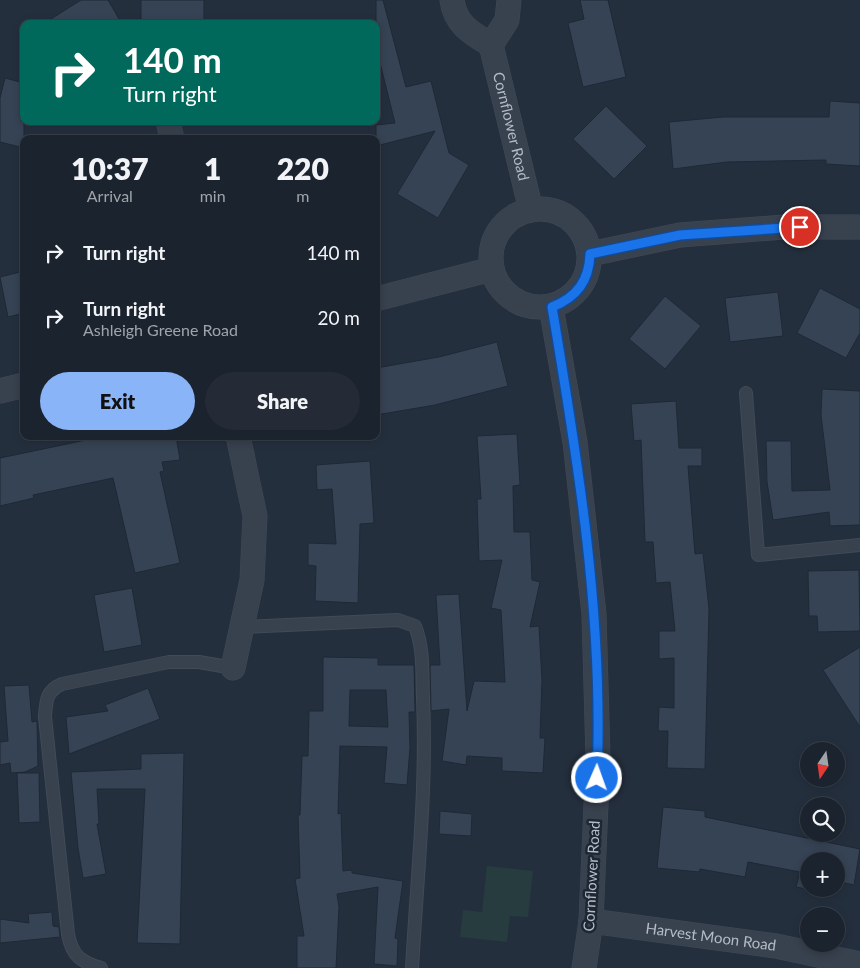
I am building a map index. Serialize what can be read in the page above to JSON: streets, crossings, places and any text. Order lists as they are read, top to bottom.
{
  "streets": {
    "street": ["Cornflower Road", "Harvest Moon Road"]
  },
  "crossings": [
    ["Cornflower Road", "Harvest Moon Road"]
  ],
  "north": "bottom",
  "page": {
    "turn": ["140 m", "Turn right"],
    "eta": [
      "10:37",
      "Arrival",
      "1",
      "min",
      "220",
      "m"
    ],
    "list": [
      {
        "name": "Turn right",
        "value": "140 m"
      },
      {
        "name": "Turn right",
        "note": "Ashleigh Greene Road",
        "value": "20 m"
      }
    ],
    "buttons": ["Exit", "Share"],
    "map_buttons": ["+", "−"]
  }
}
